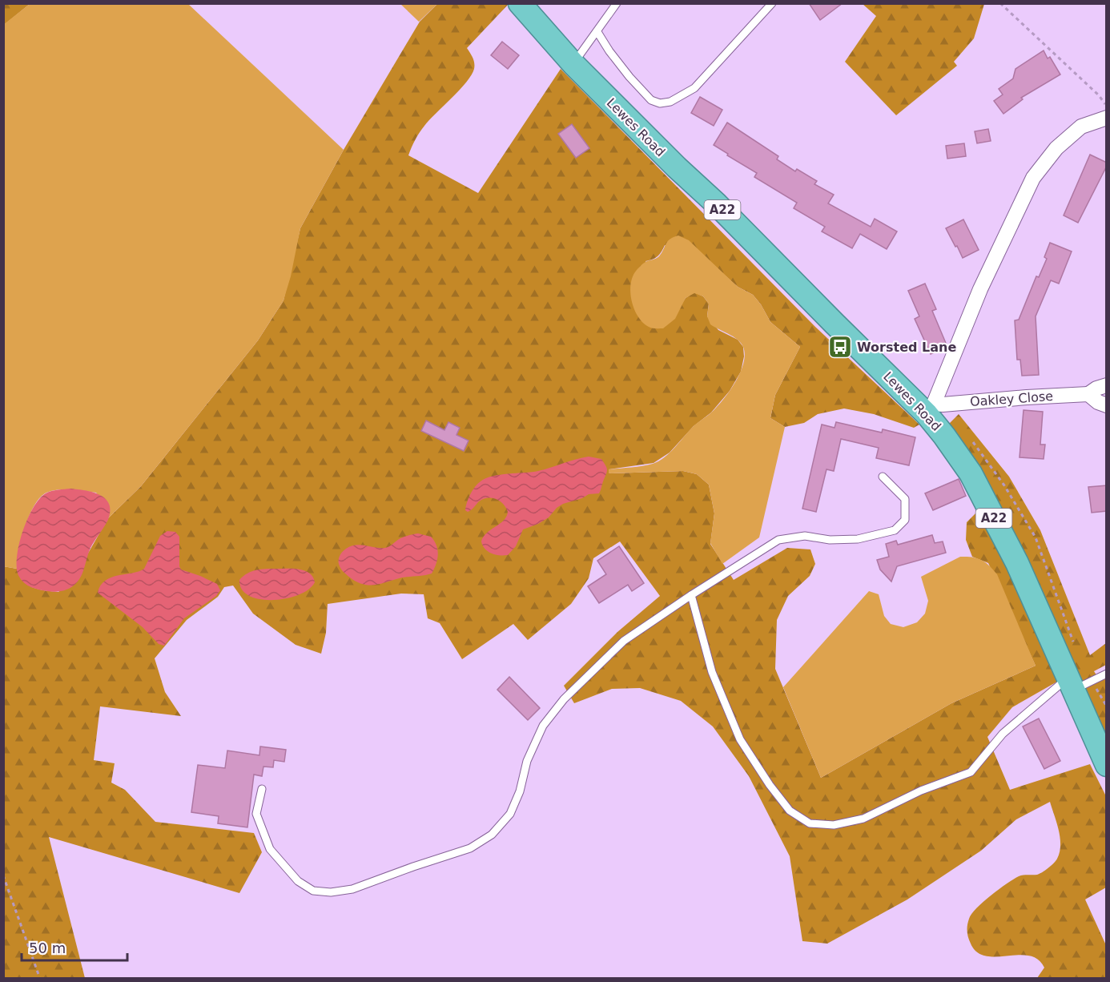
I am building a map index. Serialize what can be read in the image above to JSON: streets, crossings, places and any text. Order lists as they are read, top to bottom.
{
  "streets": {
    "highway": ["Lewes Road", "A22"],
    "street": ["Oakley Close"]
  },
  "crossings": [
    ["Lewes Road", "Oakley Close"]
  ],
  "places": {
    "bus stop": ["Worsted Lane"]
  },
  "scale_bar": "50 m"
}
